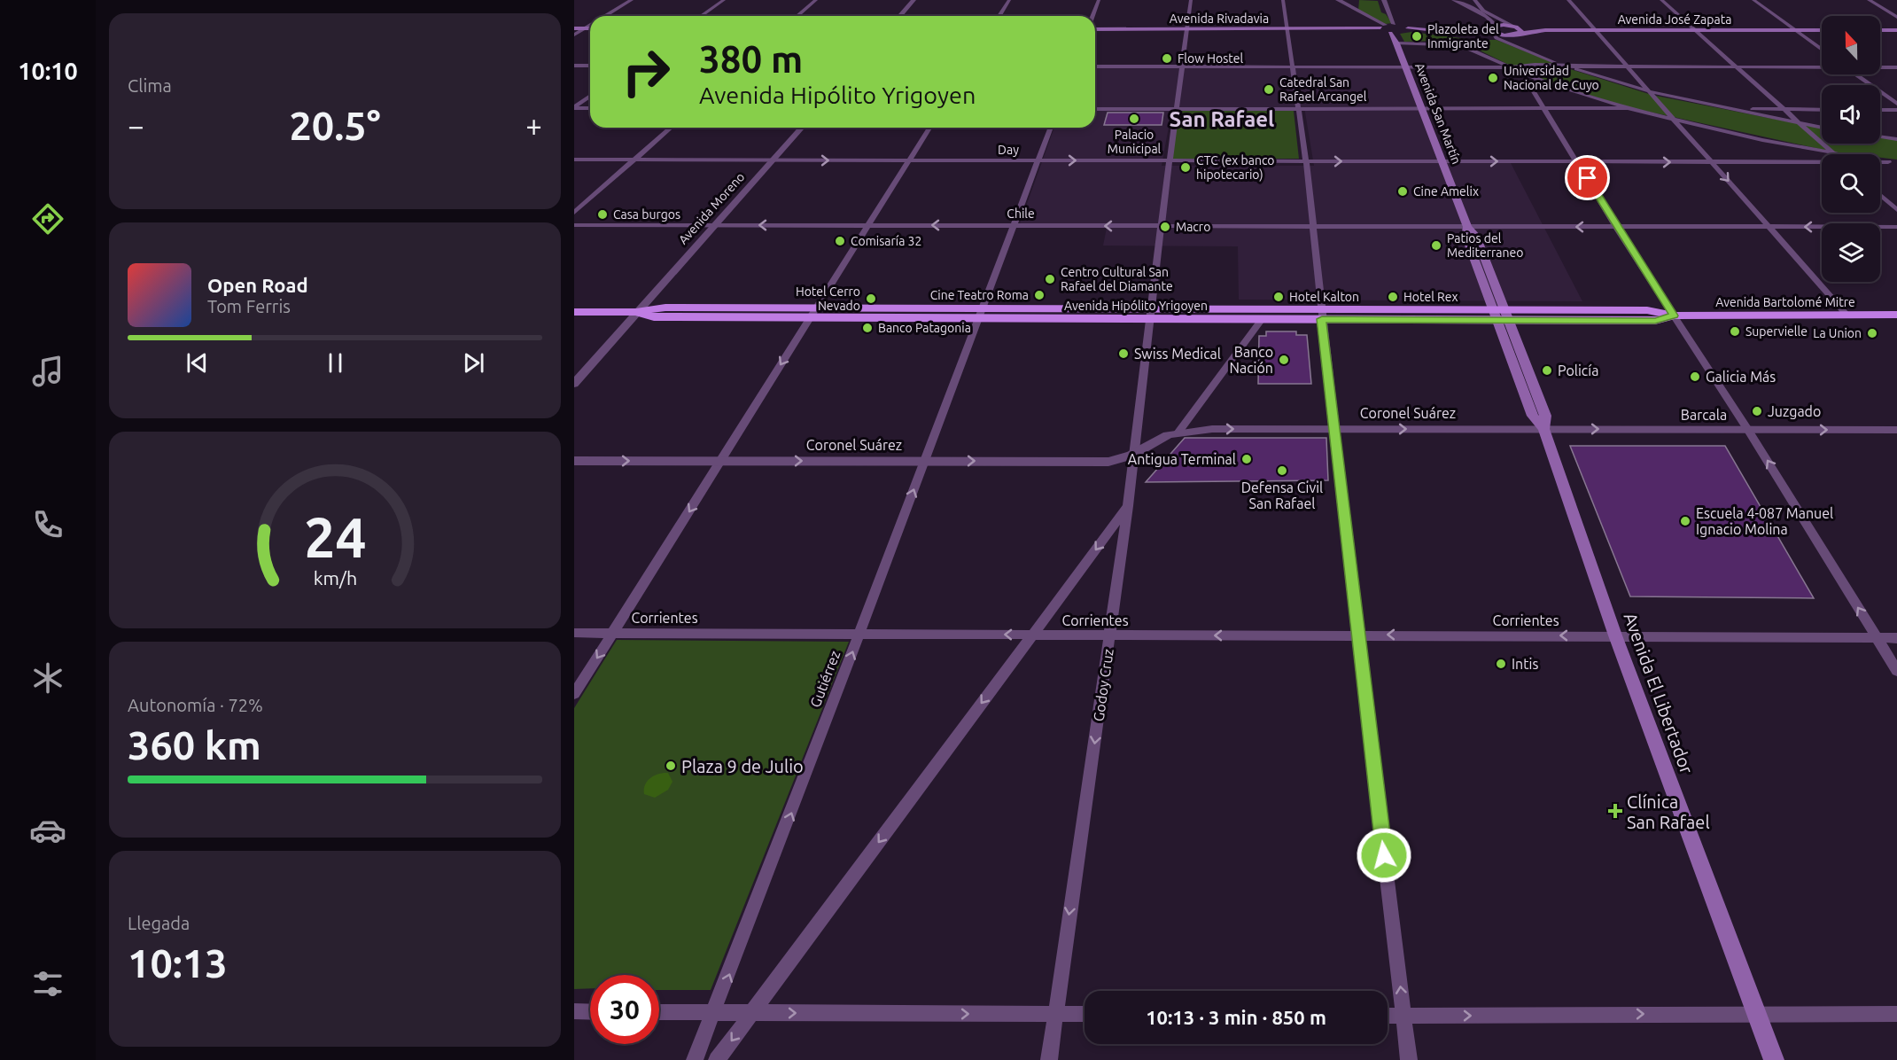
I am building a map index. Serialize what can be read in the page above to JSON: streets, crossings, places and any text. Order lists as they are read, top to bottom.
{
  "streets": {
    "highway": ["Avenida Bartolomé Mitre", "Avenida Hipólito Yrigoyen"],
    "main road": [
      "Avenida Rivadavia",
      "Avenida José Zapata",
      "Avenida San Martín",
      "Avenida El Libertador"
    ],
    "street": [
      "Day",
      "Avenida Moreno",
      "Chile",
      "Coronel Suárez",
      "Barcala",
      "Corrientes",
      "Gutiérrez",
      "Godoy Cruz"
    ]
  },
  "crossings": [
    ["Avenida Rivadavia", "Godoy Cruz"],
    ["Avenida San Martín", "Day"],
    ["Avenida San Martín", "Chile"],
    ["Avenida San Martín", "Avenida Bartolomé Mitre"],
    ["Avenida San Martín", "Avenida Hipólito Yrigoyen"],
    ["Avenida San Martín", "Avenida El Libertador"],
    ["Day", "Avenida Moreno"],
    ["Day", "Gutiérrez"],
    ["Day", "Godoy Cruz"],
    ["Avenida Moreno", "Chile"],
    ["Avenida Moreno", "Avenida Hipólito Yrigoyen"],
    ["Chile", "Gutiérrez"],
    ["Chile", "Godoy Cruz"],
    ["Avenida Bartolomé Mitre", "Avenida Hipólito Yrigoyen"],
    ["Avenida Bartolomé Mitre", "Avenida El Libertador"],
    ["Avenida Hipólito Yrigoyen", "Gutiérrez"],
    ["Avenida Hipólito Yrigoyen", "Godoy Cruz"],
    ["Avenida Hipólito Yrigoyen", "Avenida El Libertador"],
    ["Coronel Suárez", "Barcala"],
    ["Coronel Suárez", "Gutiérrez"],
    ["Coronel Suárez", "Godoy Cruz"],
    ["Coronel Suárez", "Avenida El Libertador"],
    ["Barcala", "Avenida El Libertador"],
    ["Corrientes", "Gutiérrez"],
    ["Corrientes", "Godoy Cruz"],
    ["Corrientes", "Avenida El Libertador"]
  ],
  "one_way": [
    "Chile",
    "Coronel Suárez",
    "Barcala",
    "Corrientes",
    "Godoy Cruz"
  ],
  "districts": ["San Rafael"],
  "places": {
    "other": [
      "Plazoleta del Inmigrante",
      "Flow Hostel",
      "Universidad Nacional de Cuyo",
      "Catedral San Rafael Arcangel",
      "Palacio Municipal",
      "CTC (ex banco hipotecario)",
      "Cine Amelix",
      "Casa burgos",
      "Macro",
      "Comisaría 32",
      "Patios del Mediterraneo",
      "Centro Cultural San Rafael del Diamante",
      "Cine Teatro Roma",
      "Hotel Kalton",
      "Hotel Rex",
      "Hotel Cerro Nevado",
      "Banco Patagonia",
      "Supervielle",
      "La Union",
      "Swiss Medical",
      "Banco Nación",
      "Policía",
      "Galicia Más",
      "Juzgado",
      "Antigua Terminal",
      "Defensa Civil San Rafael",
      "Escuela 4-087 Manuel Ignacio Molina",
      "Intis",
      "Plaza 9 de Julio"
    ],
    "health": ["Clínica San Rafael"]
  },
  "north": "top",
  "page": {
    "tabs": "10:10",
    "tile": [
      "Clima",
      ["Autonomía · 72%", "360 km"],
      ["Llegada", "10:13"]
    ],
    "turn": ["380 m", "Avenida Hipólito Yrigoyen"],
    "heat": ["−", "20.5°", "+"],
    "song": ["Open Road", "Tom Ferris"],
    "limit": "30",
    "trip": "10:13 · 3 min · 850 m",
    "gauge": ["24", "km/h"]
  }
}
